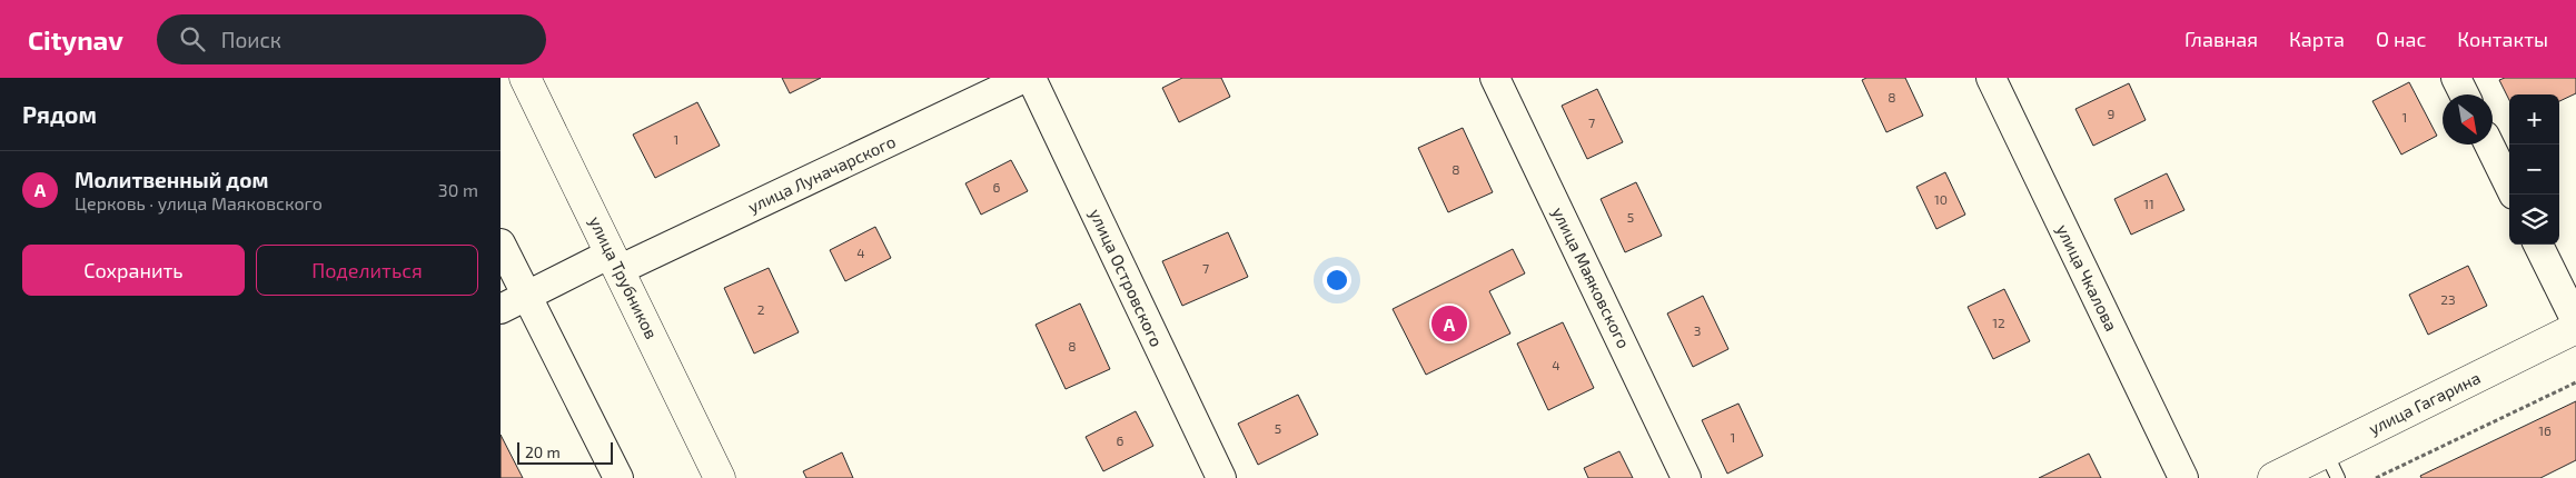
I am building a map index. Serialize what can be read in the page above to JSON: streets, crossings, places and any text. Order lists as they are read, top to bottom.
{
  "streets": {
    "street": [
      "улица Луначарского",
      "улица Трубников",
      "улица Островского",
      "улица Маяковского",
      "улица Чкалова",
      "улица Гагарина"
    ]
  },
  "crossings": [
    ["улица Луначарского", "улица Трубников"]
  ],
  "house_numbers": [
    "8",
    "9",
    "1",
    "7",
    "1",
    "8",
    "6",
    "10",
    "11",
    "5",
    "4",
    "7",
    "23",
    "2",
    "12",
    "3",
    "8",
    "4",
    "5",
    "16",
    "1",
    "6"
  ],
  "scale_bar": "20 m",
  "north": "bottom right",
  "page": {
    "header": "Citynav",
    "search": "Поиск",
    "nav": [
      "Главная",
      "Карта",
      "О нас",
      "Контакты"
    ],
    "heading": "Рядом",
    "map_buttons": ["+", "−"],
    "list": [
      {
        "mark": "A",
        "name": "Молитвенный дом",
        "note": "Церковь · улица Маяковского",
        "value": "30 m"
      }
    ],
    "buttons": ["Сохранить", "Поделиться"],
    "pins": "A",
    "scale": "20 m"
  }
}
